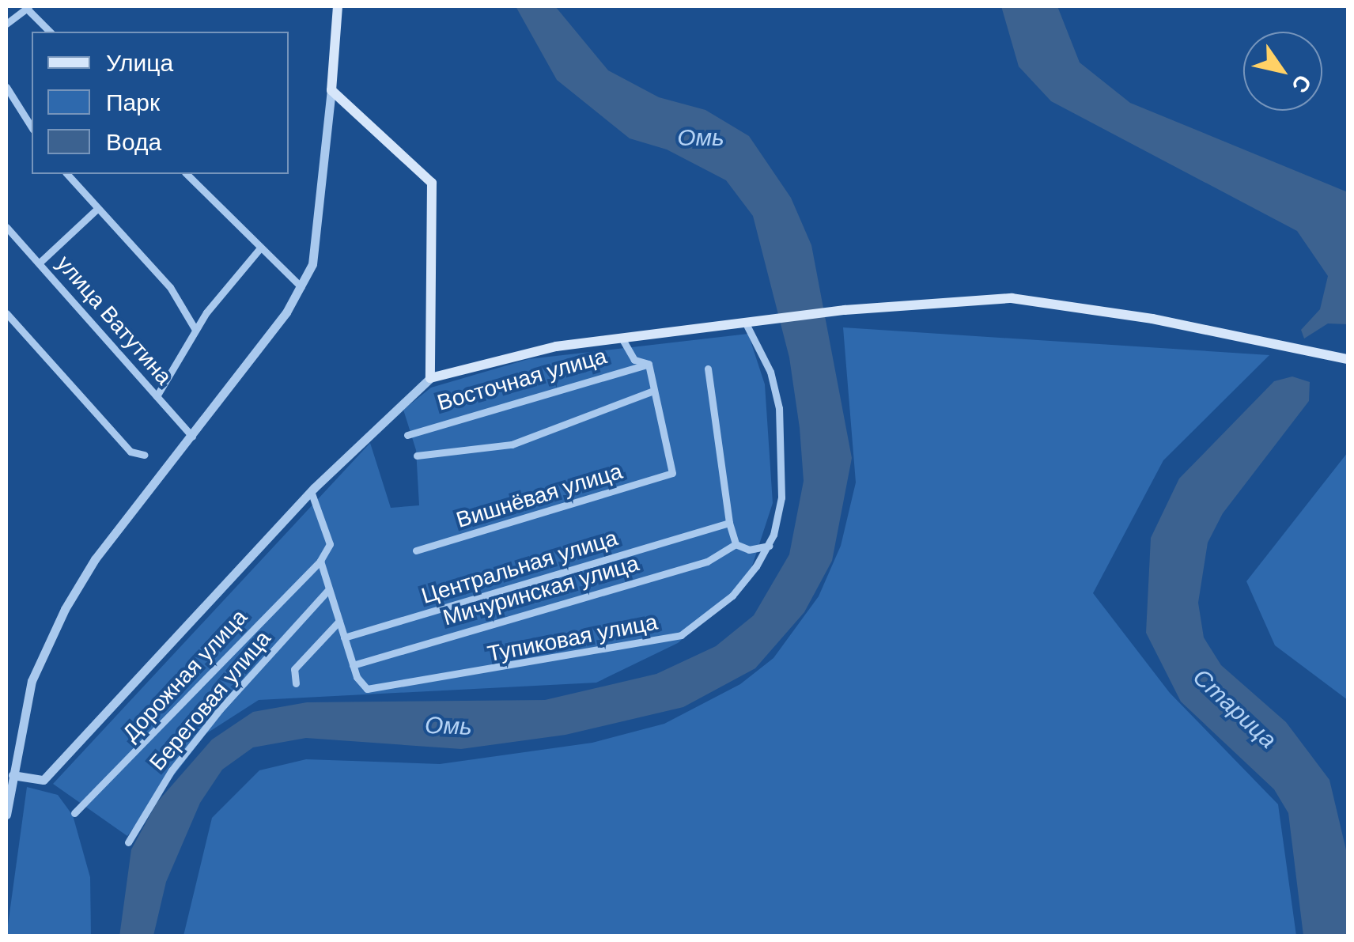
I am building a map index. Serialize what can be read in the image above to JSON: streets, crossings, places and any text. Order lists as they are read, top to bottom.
{
  "streets": {
    "street": [
      "улица Ватутина",
      "Восточная улица",
      "Вишнёвая улица",
      "Центральная улица",
      "Мичуринская улица",
      "Тупиковая улица",
      "Дорожная улица",
      "Береговая улица"
    ]
  },
  "crossings": [
    ["Мичуринская улица", "Тупиковая улица"]
  ],
  "water": ["Омь", "Старица"],
  "legend": ["Улица", "Парк", "Вода"],
  "north": "bottom right"
}
